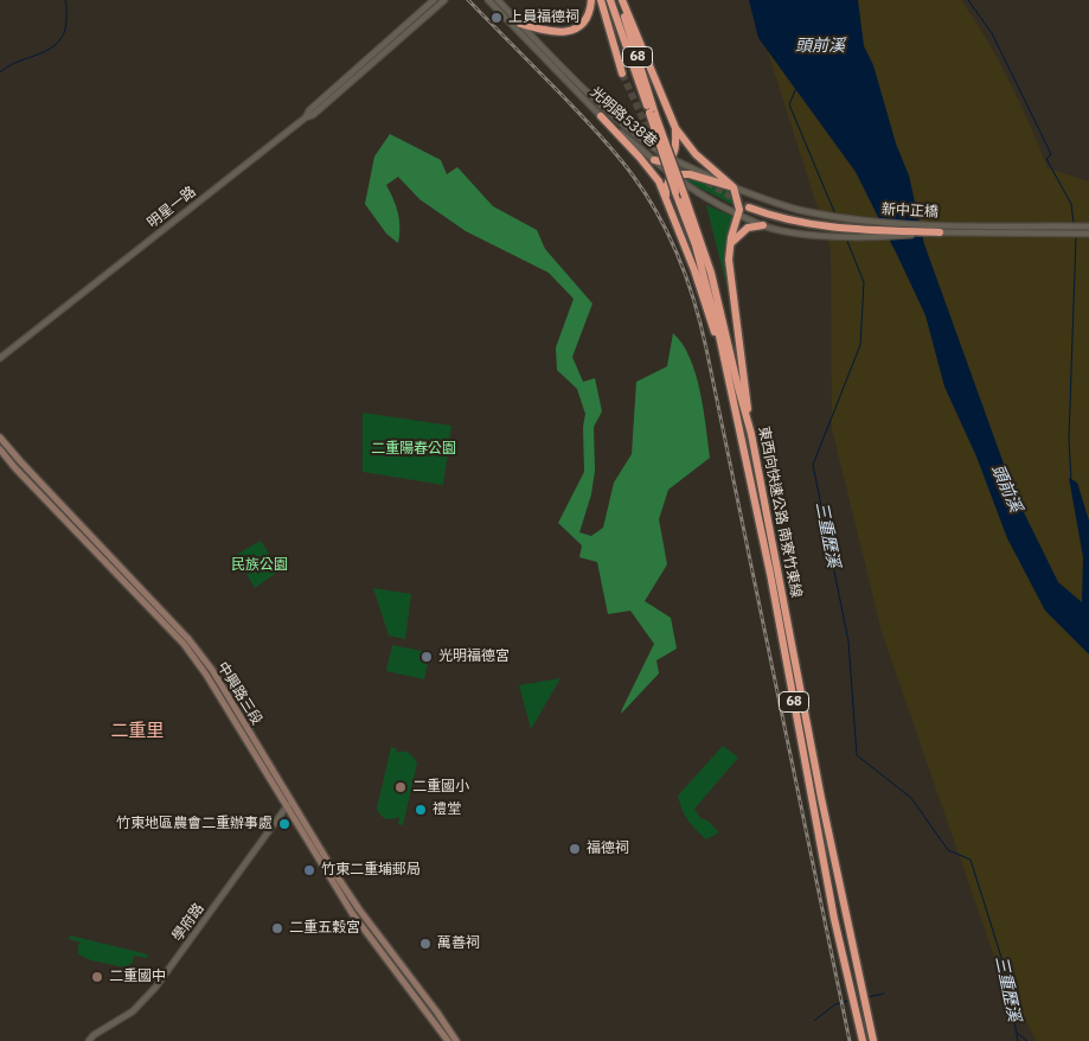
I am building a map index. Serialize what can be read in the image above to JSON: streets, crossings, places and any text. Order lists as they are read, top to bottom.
{
  "streets": {
    "highway": ["68", "東西向快速公路 南寮竹東線"],
    "main road": ["中興路三段"],
    "street": [
      "光明路538巷",
      "明星一路",
      "新中正橋",
      "學府路"
    ]
  },
  "crossings": [
    ["光明路538巷", "新中正橋"],
    ["中興路三段", "學府路"]
  ],
  "districts": ["二重里"],
  "water": ["頭前溪", "三重歷溪"],
  "parks": ["二重陽春公園", "民族公園"],
  "places": [
    "上員福德祠",
    "光明福德宮",
    "二重國小",
    "禮堂",
    "竹東地區農會二重辦事處",
    "福德祠",
    "竹東二重埔郵局",
    "二重五穀宮",
    "萬善祠",
    "二重國中"
  ]
}
